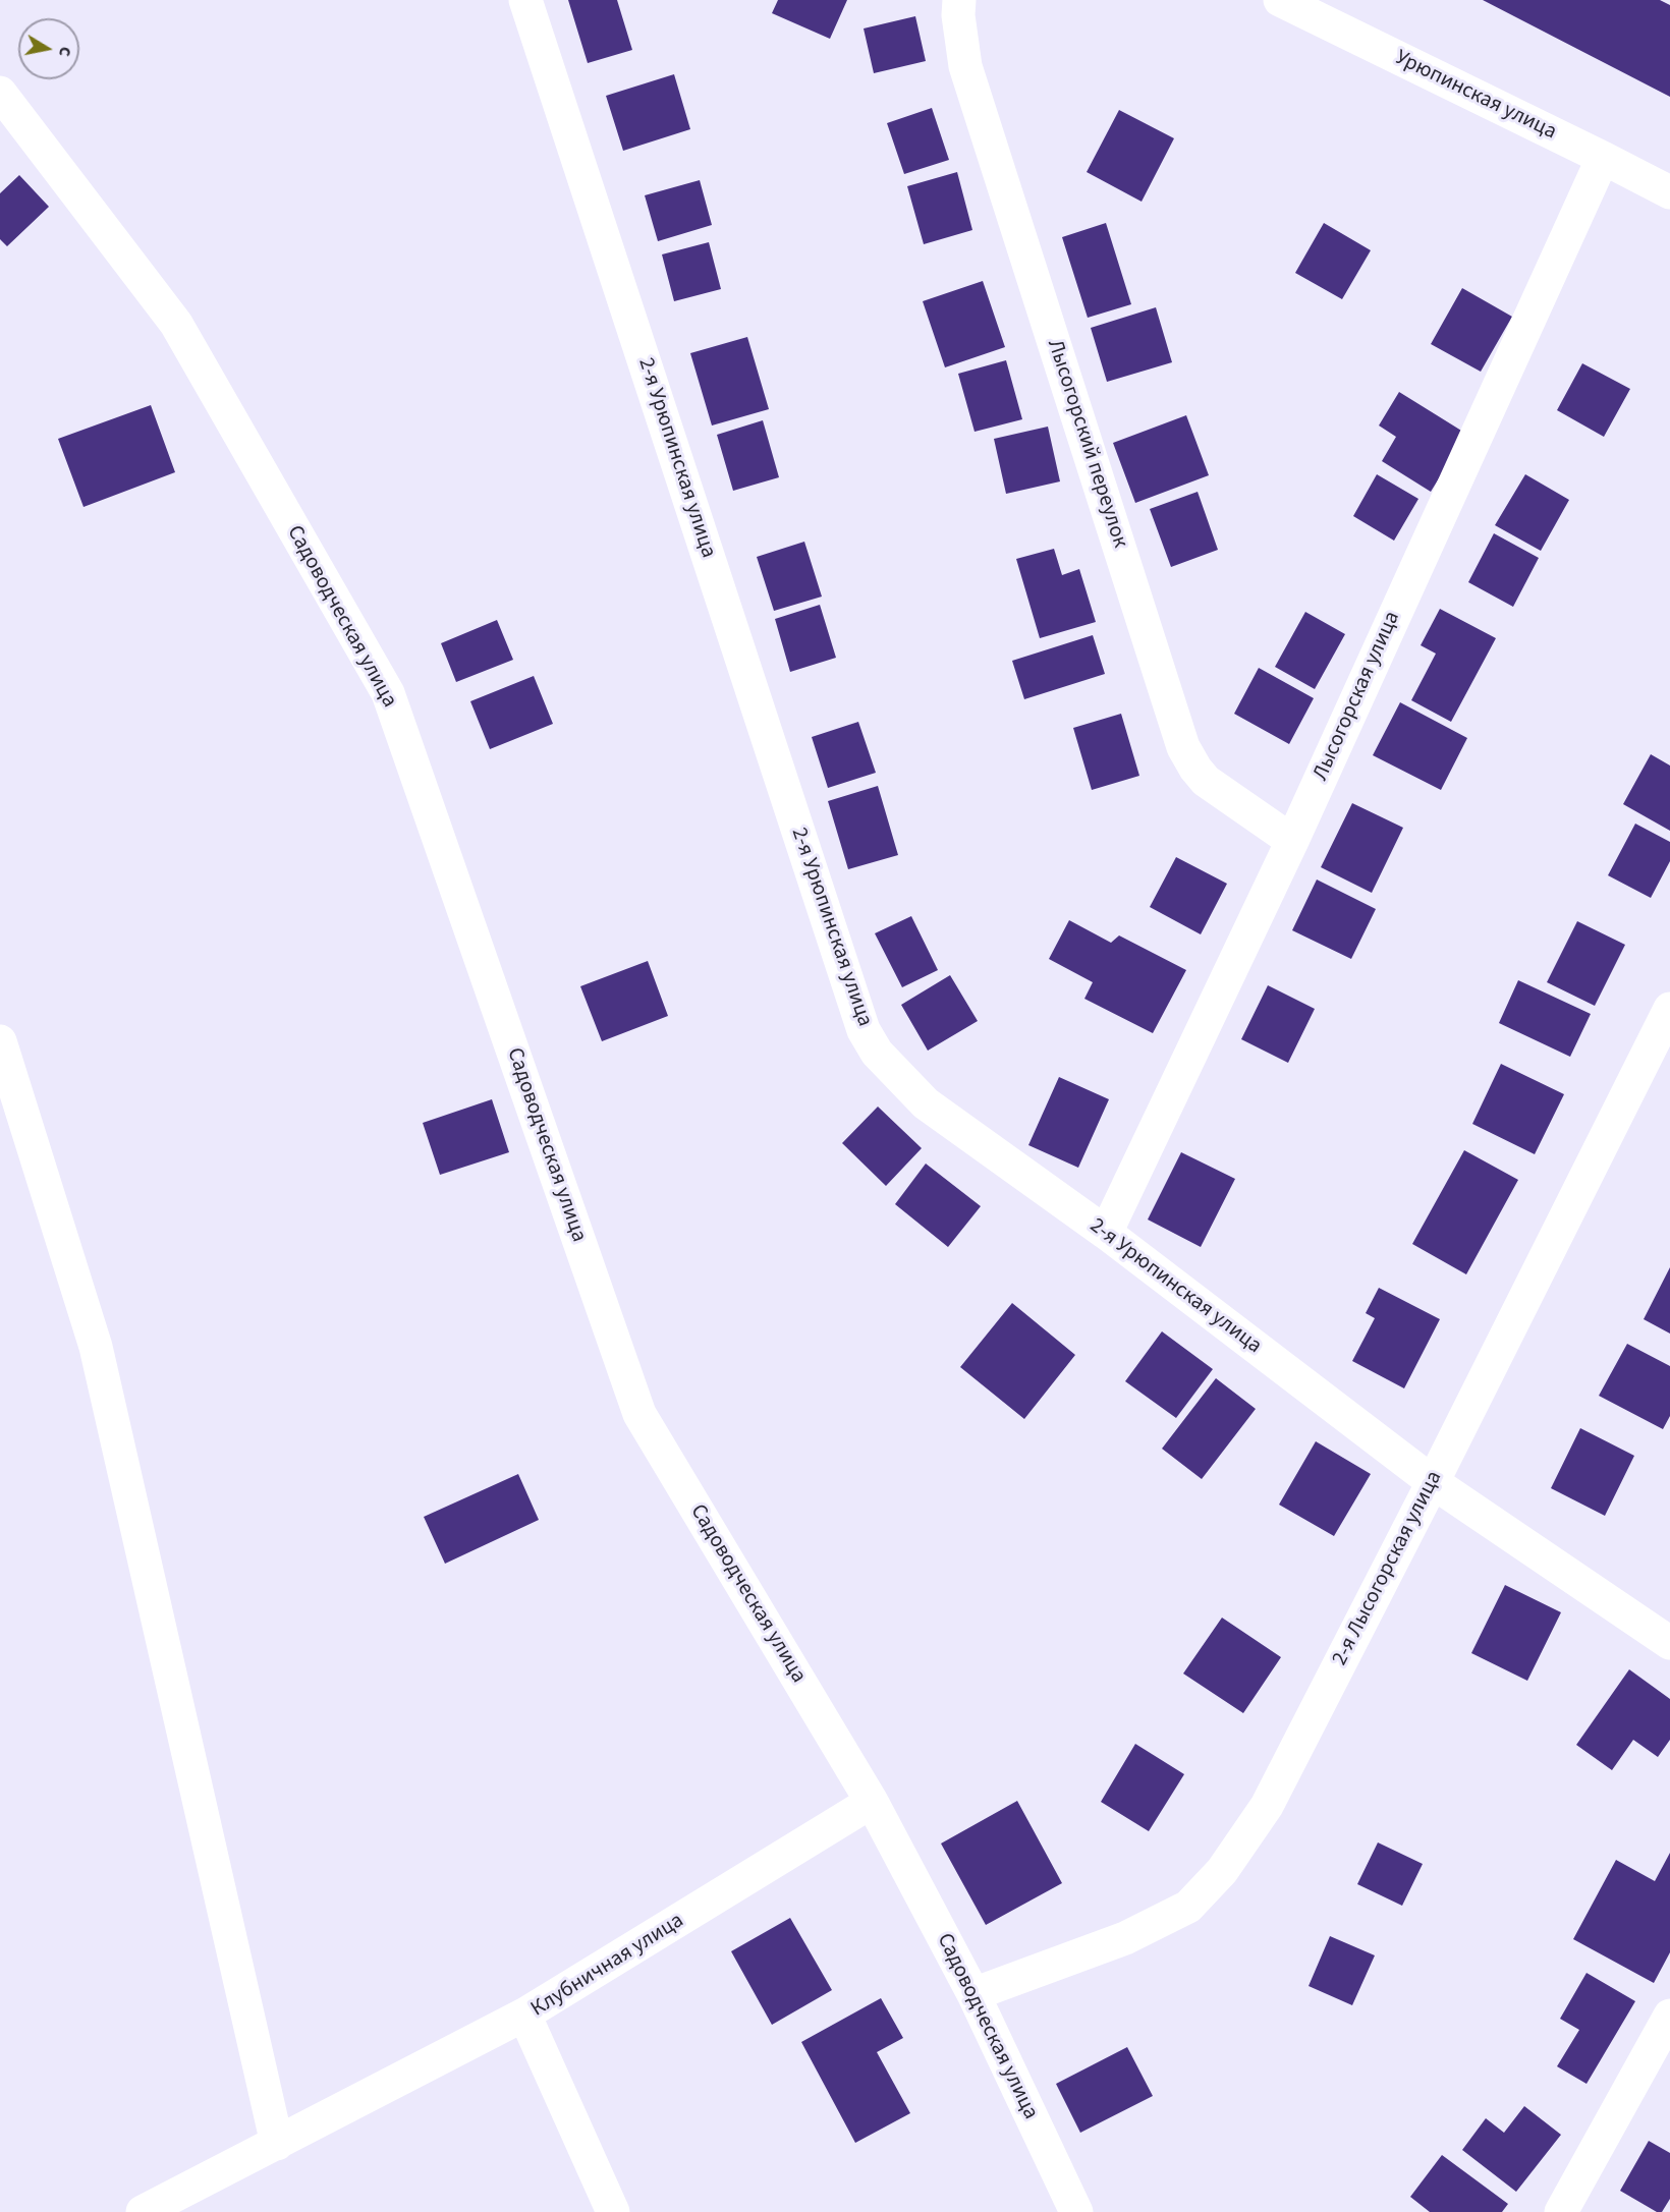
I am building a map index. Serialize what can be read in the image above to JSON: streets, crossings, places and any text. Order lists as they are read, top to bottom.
{
  "streets": {
    "street": [
      "Урюпинская улица",
      "Лысогорский переулок",
      "2-я Урюпинская улица",
      "Садоводческая улица",
      "Лысогорская улица",
      "2-я Лысогорская улица",
      "Клубничная улица"
    ]
  },
  "crossings": [
    ["Урюпинская улица", "Лысогорская улица"],
    ["Лысогорский переулок", "Лысогорская улица"],
    ["2-я Урюпинская улица", "Лысогорская улица"],
    ["2-я Урюпинская улица", "2-я Лысогорская улица"],
    ["Садоводческая улица", "2-я Лысогорская улица"],
    ["Садоводческая улица", "Клубничная улица"]
  ],
  "north": "right"
}
